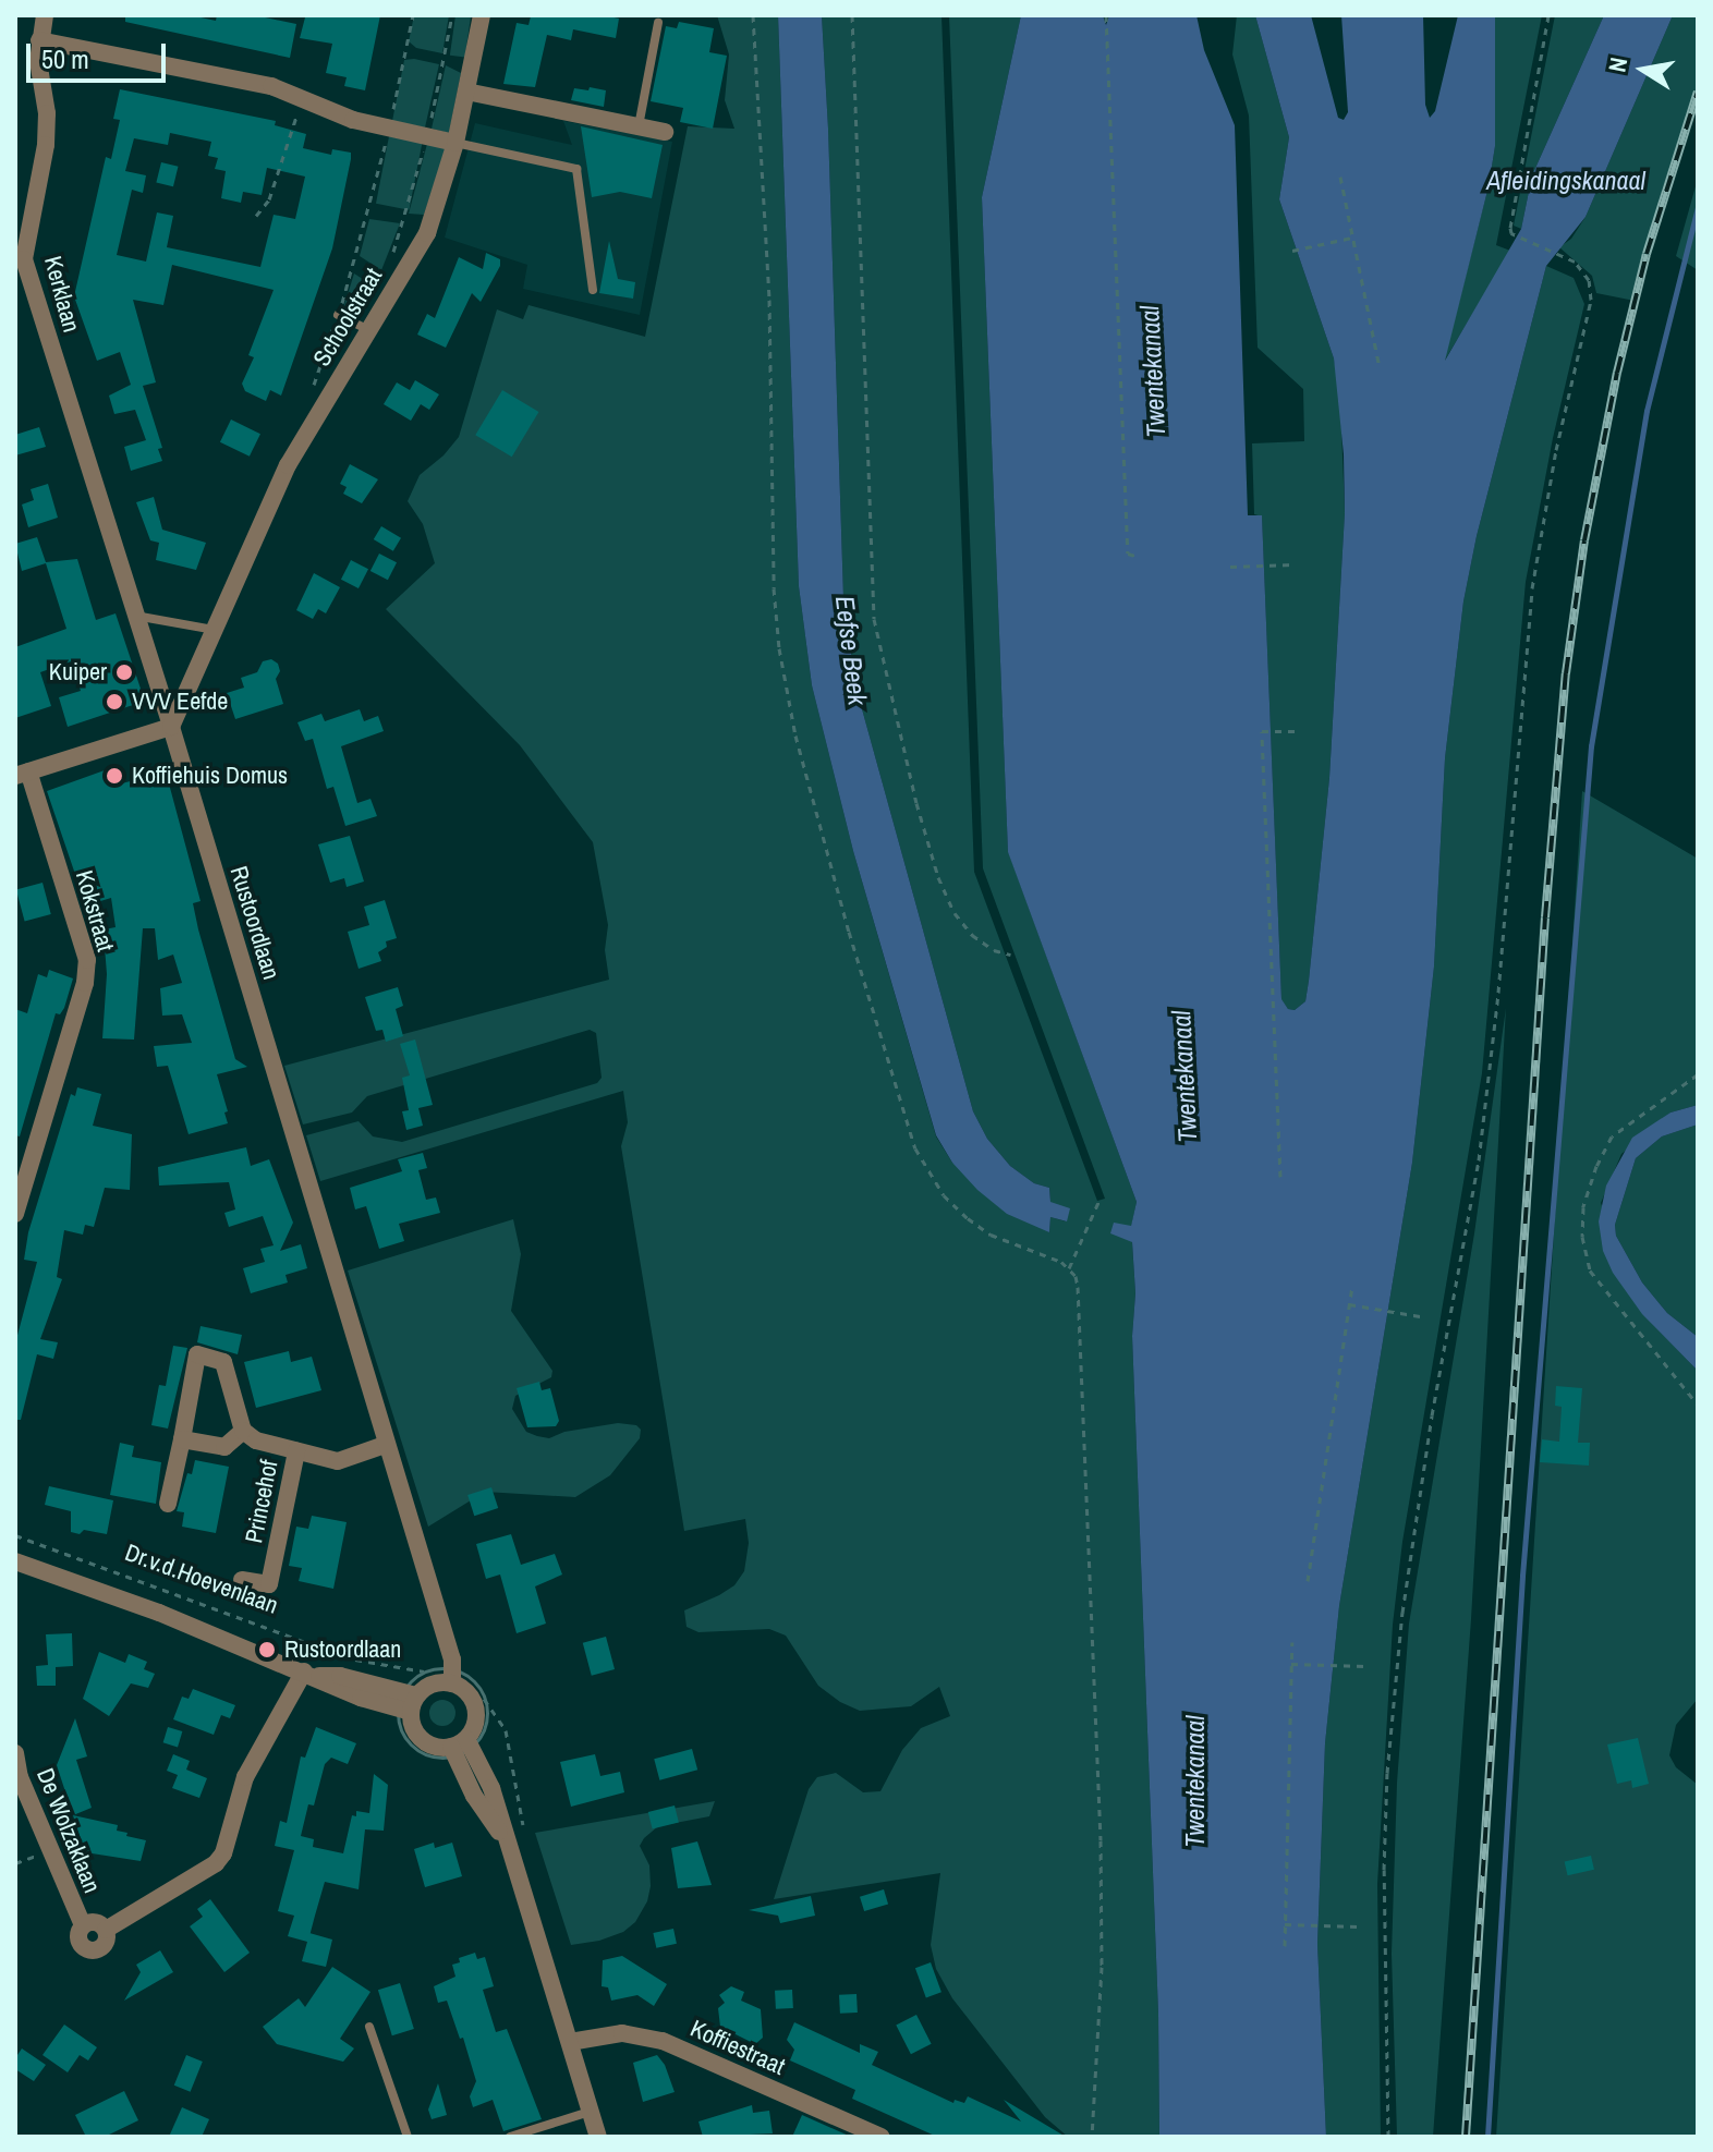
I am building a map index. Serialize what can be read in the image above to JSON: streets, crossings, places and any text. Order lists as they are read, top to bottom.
{
  "streets": {
    "street": [
      "Kerklaan",
      "Schoolstraat",
      "Kokstraat",
      "Rustoordlaan",
      "Princehof",
      "Dr.v.d.Hoevenlaan",
      "De Wolzaklaan",
      "Koffiestraat"
    ]
  },
  "crossings": [
    ["Schoolstraat", "Rustoordlaan"],
    ["Rustoordlaan", "Princehof"],
    ["Rustoordlaan", "Dr.v.d.Hoevenlaan"],
    ["Dr.v.d.Hoevenlaan", "De Wolzaklaan"]
  ],
  "water": ["Afleidingskanaal", "Twentekanaal", "Eefse Beek"],
  "places": [
    "Kuiper",
    "VVV Eefde",
    "Koffiehuis Domus",
    "Rustoordlaan"
  ],
  "scale_bar": "50 m",
  "north": "left"
}
